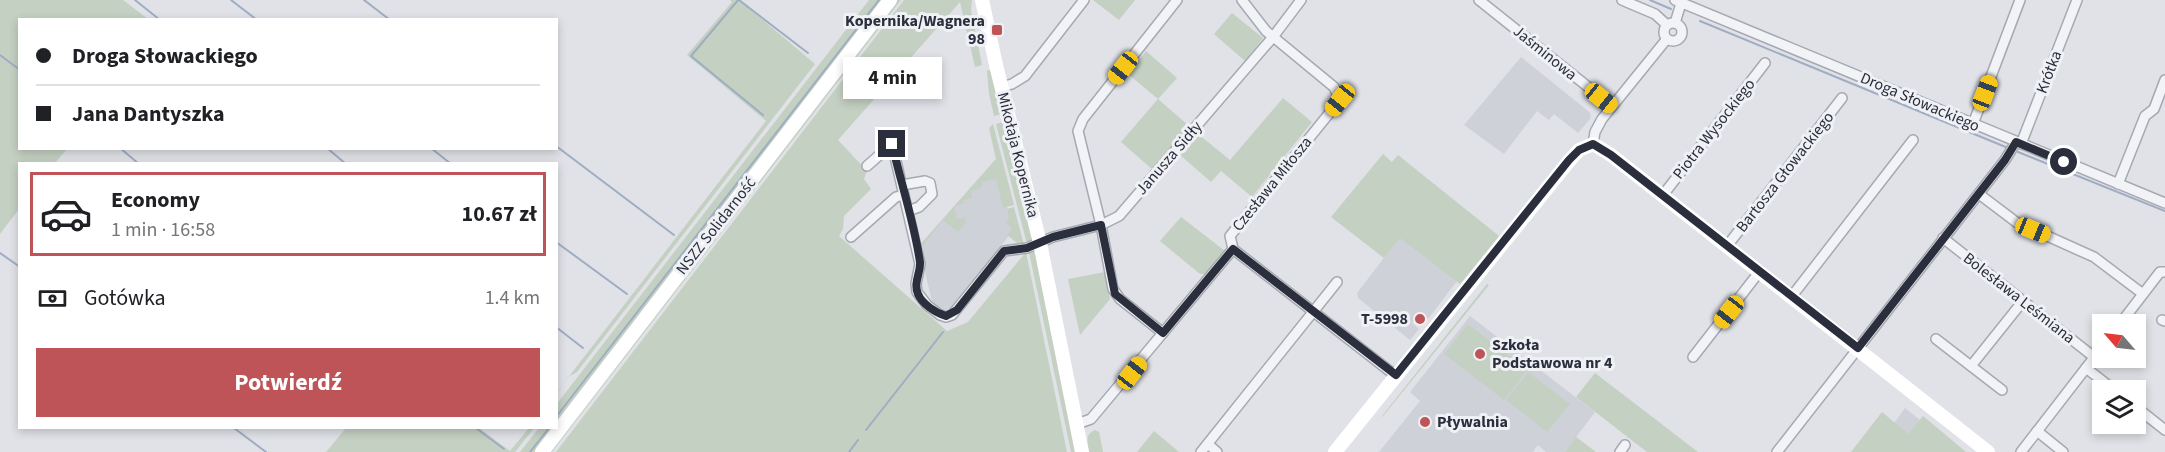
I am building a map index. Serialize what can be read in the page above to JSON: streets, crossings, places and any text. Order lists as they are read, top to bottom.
{
  "streets": {
    "street": [
      "Jaśminowa",
      "Krótka",
      "Droga Słowackiego",
      "Piotra Wysockiego",
      "Mikołaja Kopernika",
      "Janusza Sidły",
      "Bartosza Głowackiego",
      "Czesława Miłosza",
      "NSZZ Solidarność",
      "Bolesława Leśmiana"
    ]
  },
  "crossings": [
    ["Krótka", "Droga Słowackiego"],
    ["Krótka", "Bolesława Leśmiana"],
    ["Mikołaja Kopernika", "Janusza Sidły"],
    ["Janusza Sidły", "Czesława Miłosza"]
  ],
  "places": {
    "transit": ["Kopernika/Wagnera 98"],
    "other": ["T-5998", "Szkoła Podstawowa nr 4", "Pływalnia"]
  },
  "north": "top left",
  "page": {
    "banner": ["Droga Słowackiego", "Jana Dantyszka"],
    "bubble": "4 min",
    "list": [
      {
        "name": "Economy",
        "note": "1 min · 16:58",
        "value": "10.67 zł"
      }
    ],
    "pay": ["Gotówka", "1.4 km"],
    "buttons": "Potwierdź"
  }
}
